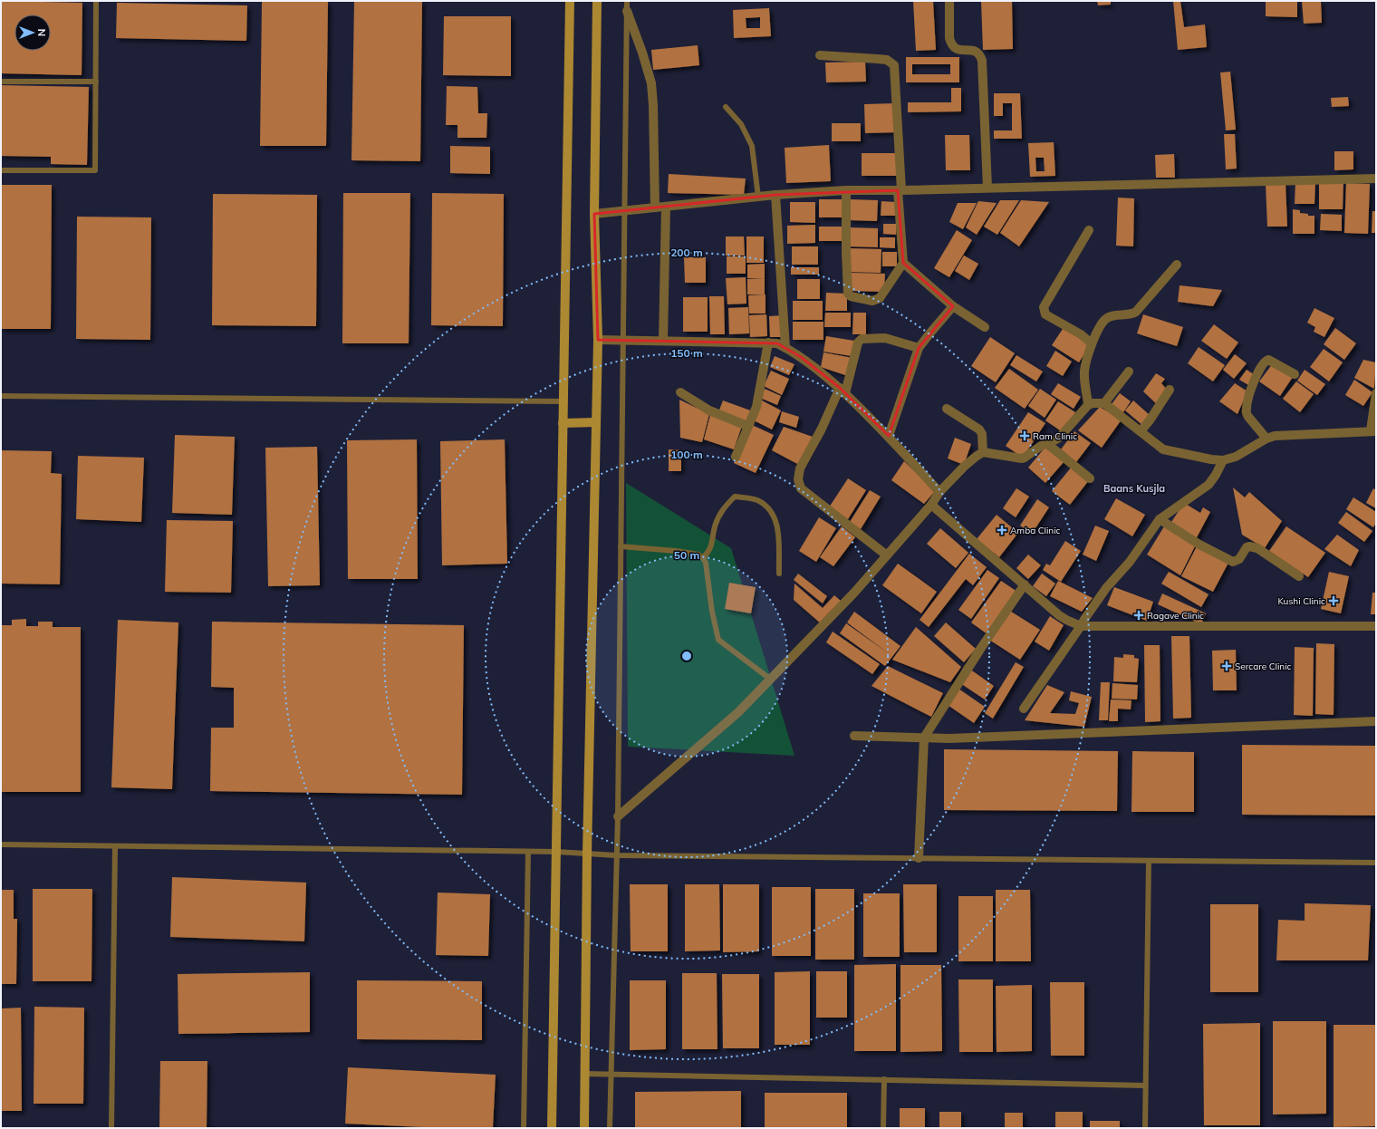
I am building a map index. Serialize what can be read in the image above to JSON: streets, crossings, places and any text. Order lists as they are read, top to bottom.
{
  "districts": ["Baans Kusjla"],
  "places": {
    "health": [
      "Ram Clinic",
      "Amba Clinic",
      "Kushi Clinic",
      "Ragave Clinic",
      "Sercare Clinic"
    ]
  },
  "north": "right",
  "rings": [
    "200 m",
    "150 m",
    "100 m",
    "50 m"
  ]
}
